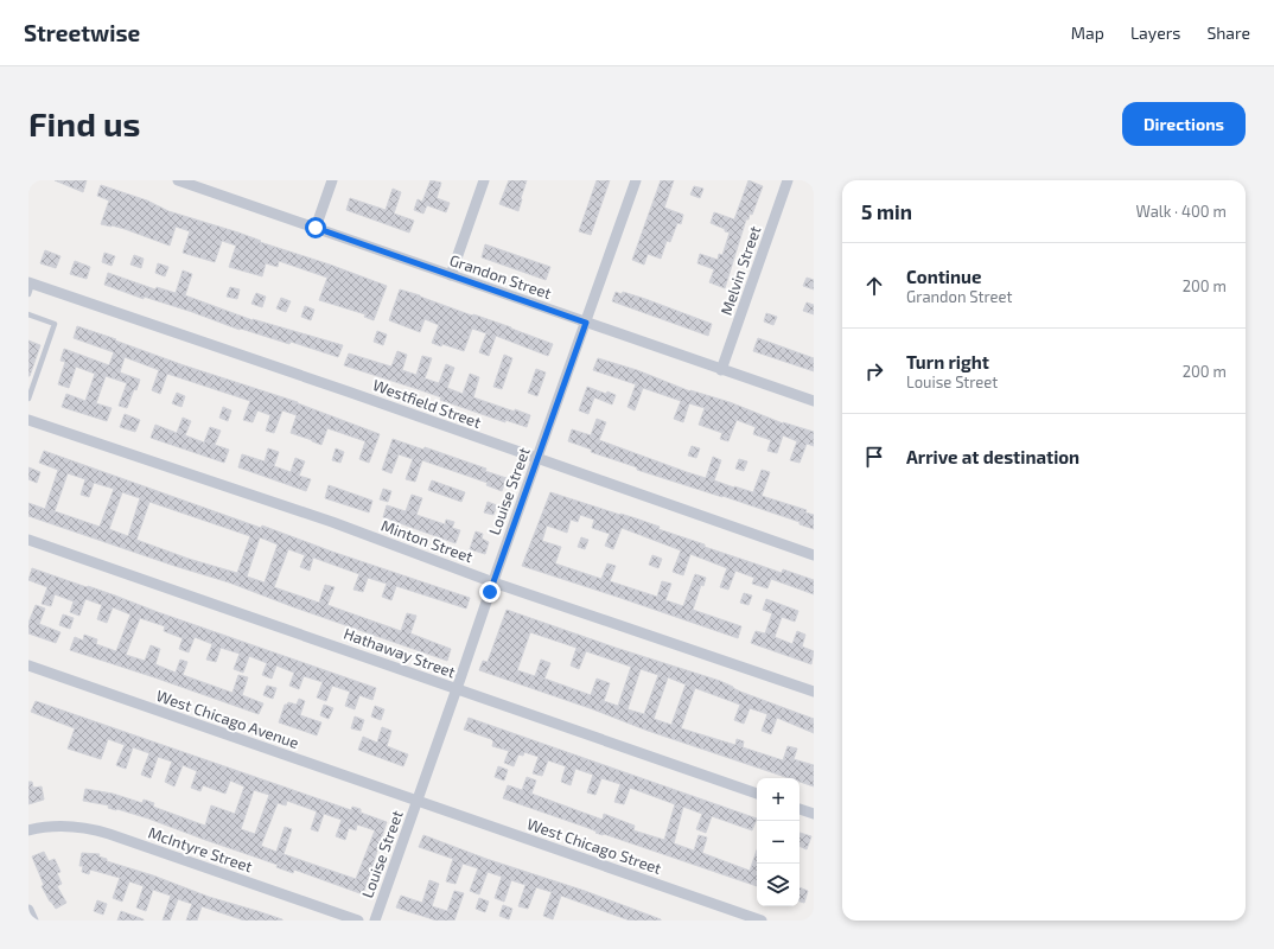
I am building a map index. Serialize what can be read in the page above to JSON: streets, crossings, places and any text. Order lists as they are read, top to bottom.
{
  "streets": {
    "street": [
      "Melvin Street",
      "Grandon Street",
      "Westfield Street",
      "Louise Street",
      "Minton Street",
      "Hathaway Street",
      "West Chicago Avenue",
      "West Chicago Street",
      "McIntyre Street"
    ]
  },
  "crossings": [
    ["Melvin Street", "Grandon Street"],
    ["Grandon Street", "Louise Street"],
    ["Westfield Street", "Louise Street"],
    ["Louise Street", "Minton Street"],
    ["Louise Street", "Hathaway Street"],
    ["Louise Street", "West Chicago Avenue"],
    ["Louise Street", "West Chicago Street"],
    ["West Chicago Avenue", "West Chicago Street"]
  ],
  "page": {
    "header": "Streetwise",
    "nav": ["Map", "Layers", "Share"],
    "buttons": "Directions",
    "title": "Find us",
    "heading": ["5 min", "Walk · 400 m"],
    "list": [
      ["Continue", "Grandon Street", "200 m"],
      ["Turn right", "Louise Street", "200 m"],
      "Arrive at destination"
    ],
    "map_buttons": ["+", "−"]
  }
}
